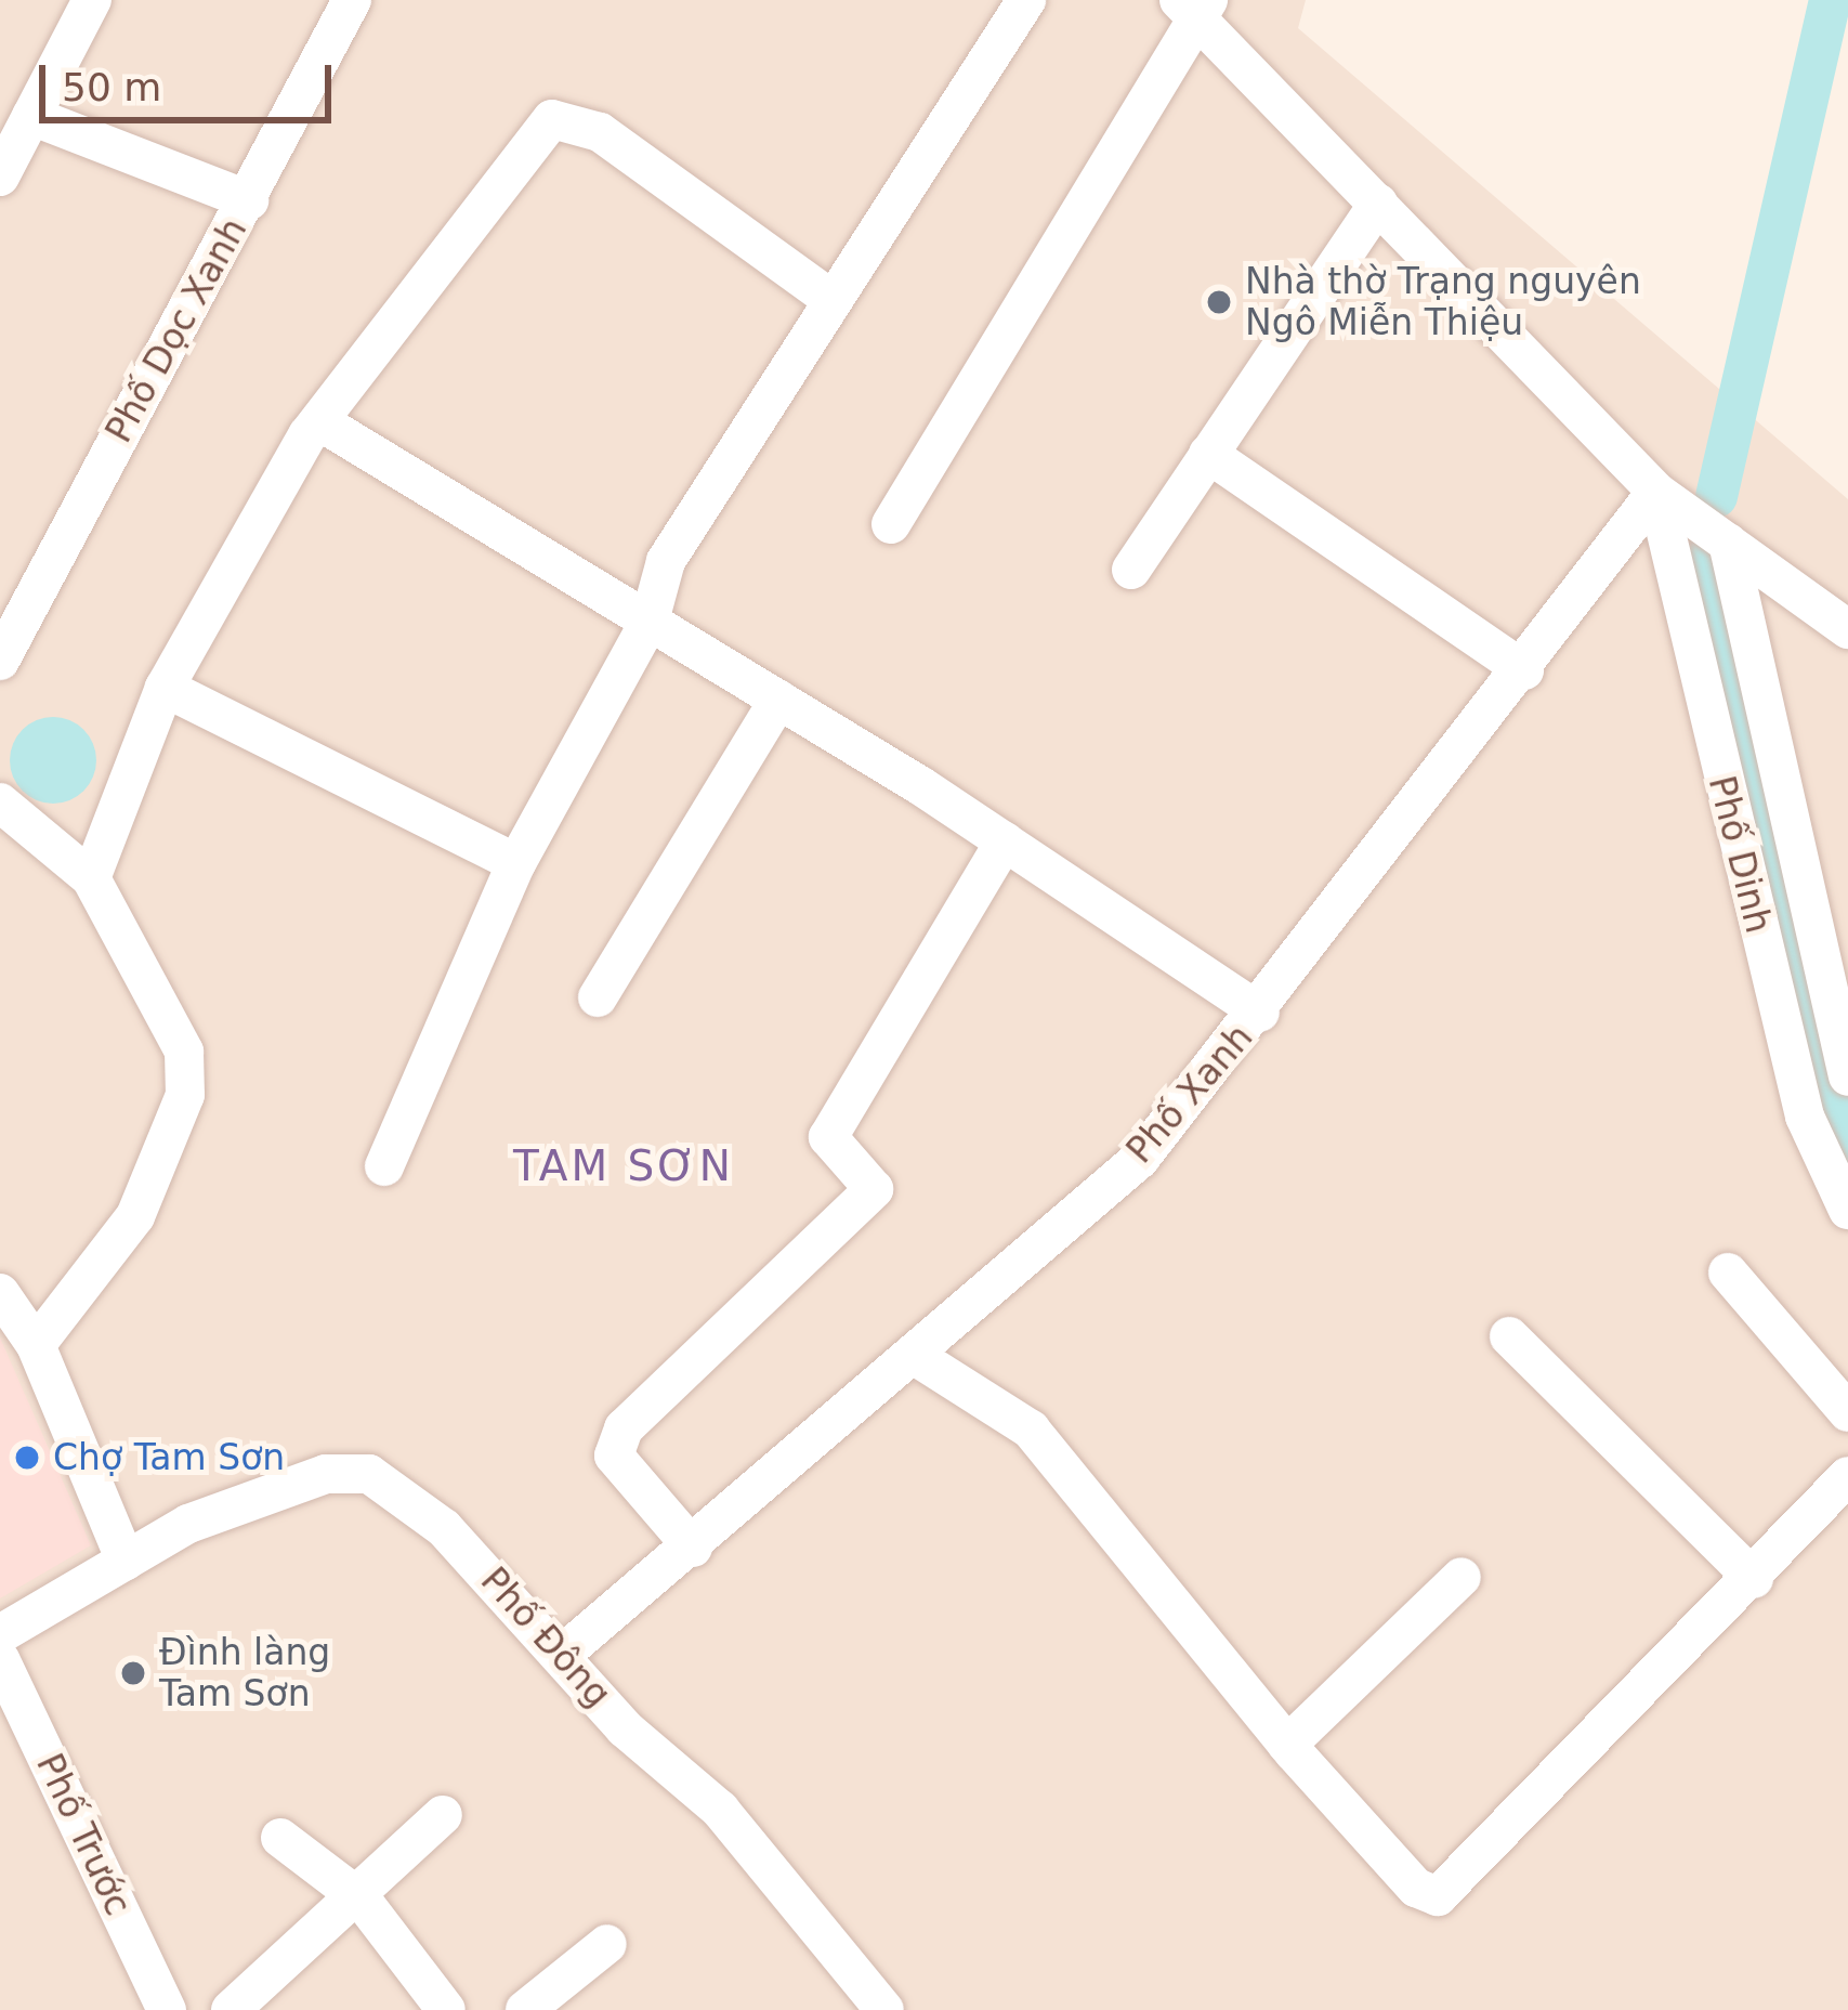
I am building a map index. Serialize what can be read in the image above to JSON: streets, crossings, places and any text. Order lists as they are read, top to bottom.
{
  "streets": {
    "street": [
      "Phố Dọc Xanh",
      "Phố Dinh",
      "Phố Xanh",
      "Phố Đông",
      "Phố Trước"
    ]
  },
  "crossings": [
    ["Phố Dinh", "Phố Xanh"],
    ["Phố Xanh", "Phố Đông"]
  ],
  "districts": ["TAM SƠN"],
  "places": ["Nhà thờ Trạng nguyên Ngô Miễn Thiệu", "Chợ Tam Sơn", "Đình làng Tam Sơn"],
  "scale_bar": "50 m"
}
